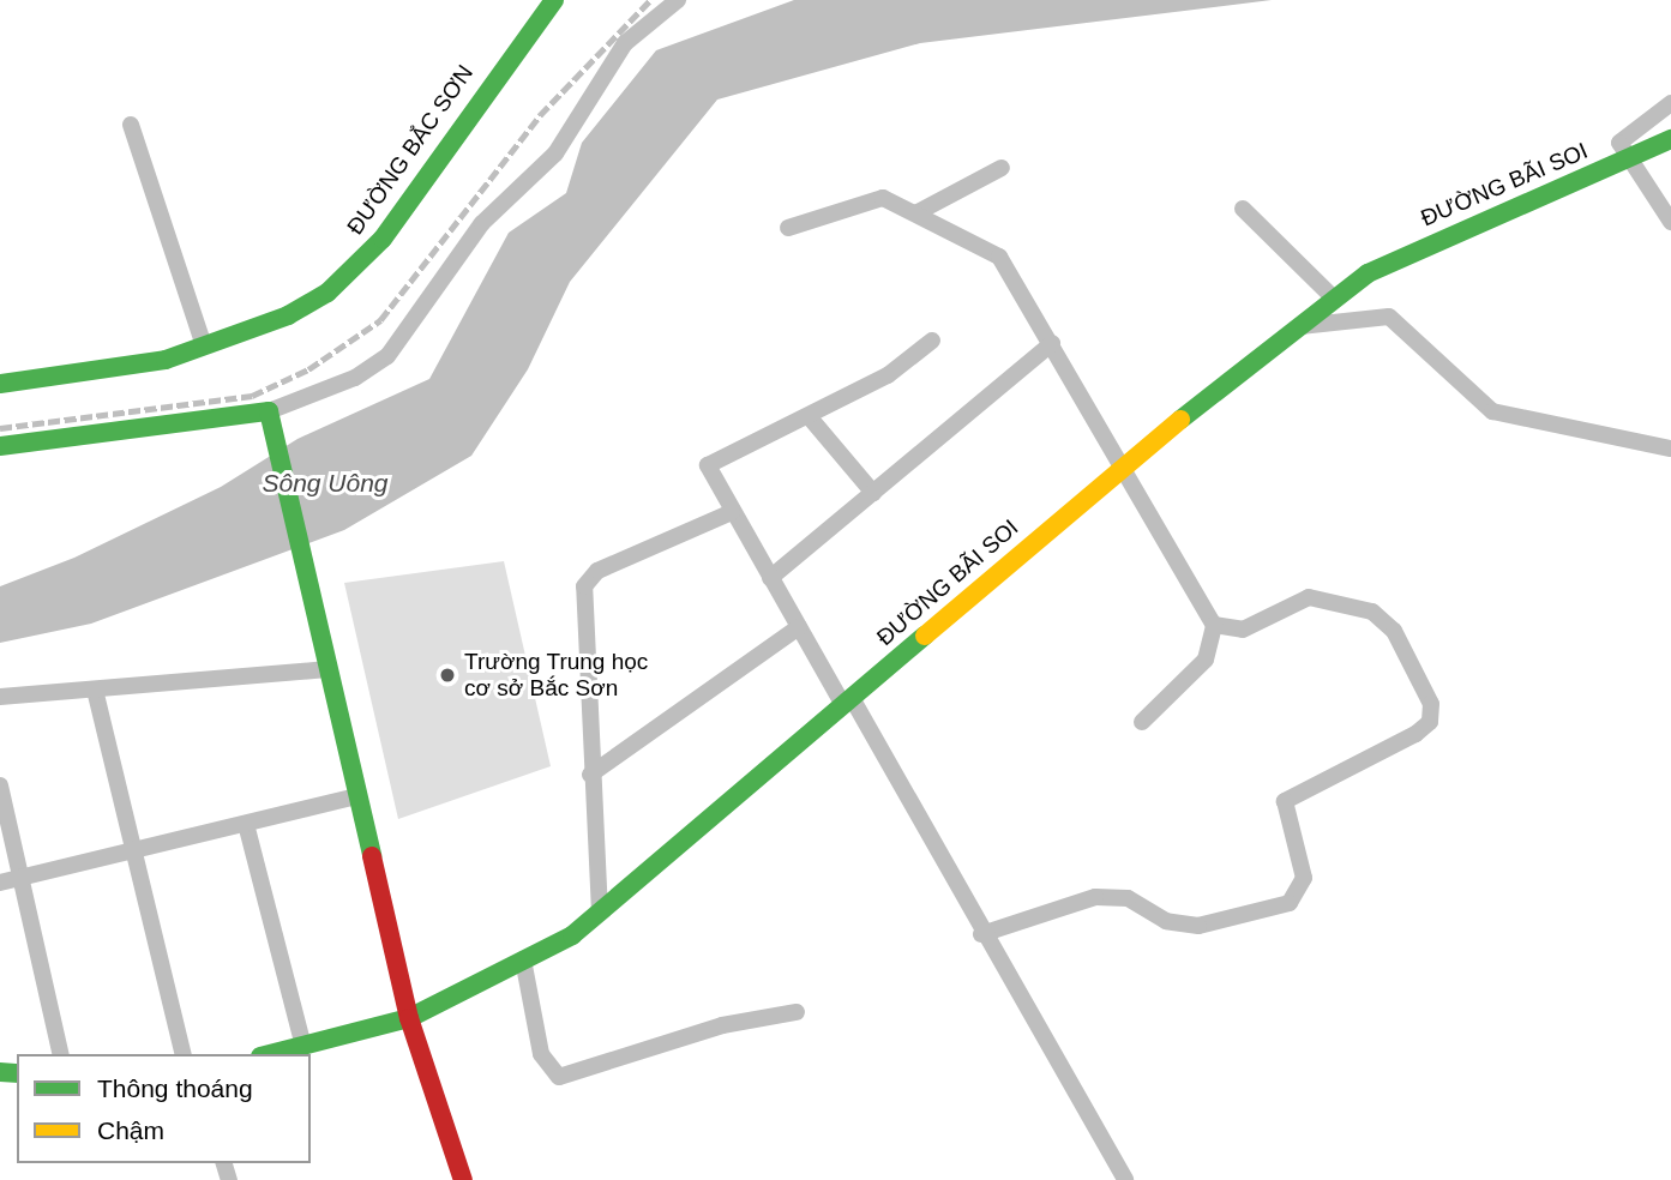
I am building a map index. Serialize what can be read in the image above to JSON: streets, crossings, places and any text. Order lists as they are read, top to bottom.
{
  "streets": {
    "main road": ["ĐƯỜNG BẮC SƠN", "ĐƯỜNG BÃI SOI"]
  },
  "water": ["Sông Uông"],
  "places": ["Trường Trung học cơ sở Bắc Sơn"],
  "legend": ["Thông thoáng", "Chậm"]
}
